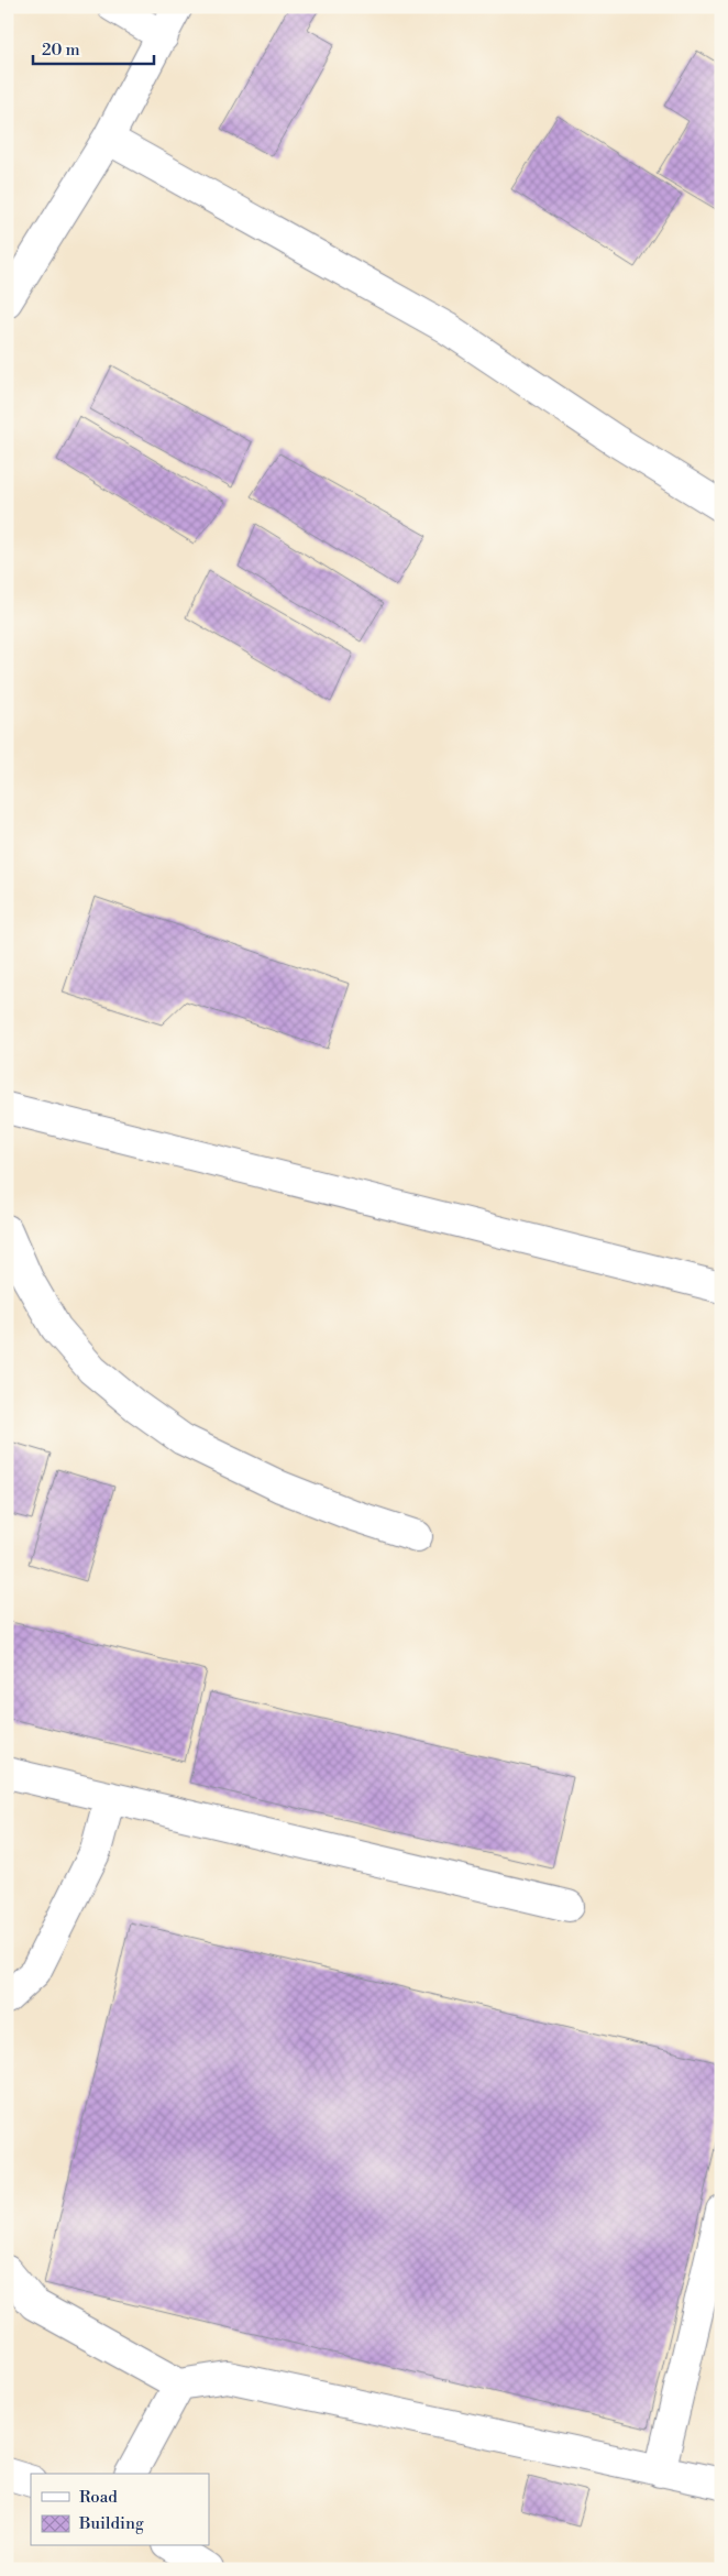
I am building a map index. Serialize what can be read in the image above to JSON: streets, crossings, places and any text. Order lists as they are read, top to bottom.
{
  "legend": ["Road", "Building"],
  "scale_bar": "20 m"
}
